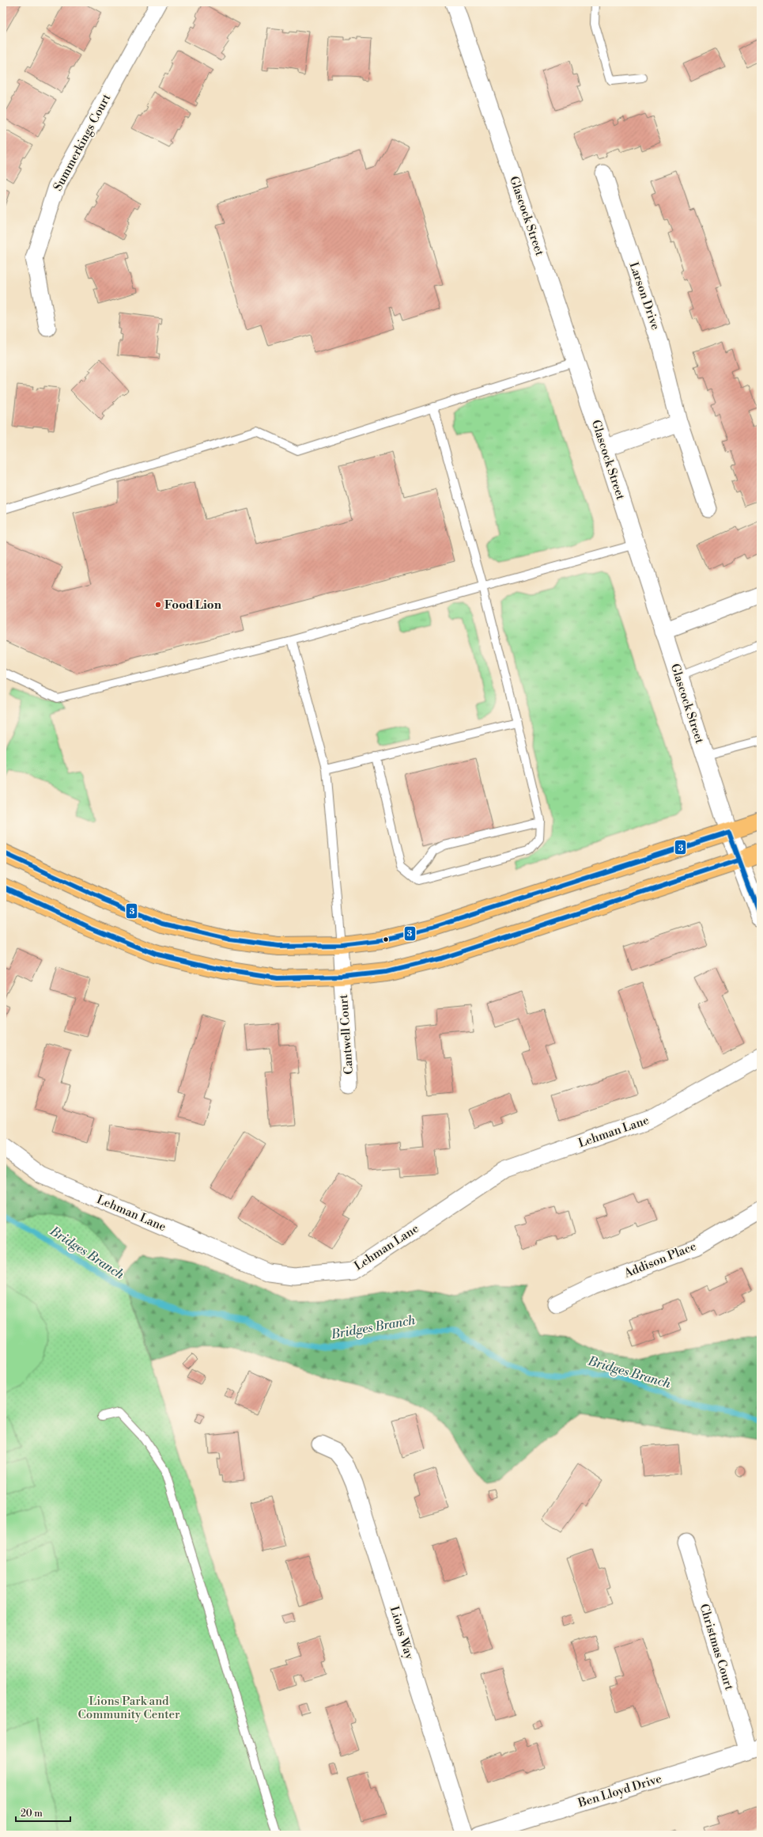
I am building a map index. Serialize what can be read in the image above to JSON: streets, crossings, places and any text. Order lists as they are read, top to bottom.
{
  "streets": {
    "street": [
      "Summerkings Court",
      "Glascock Street",
      "Larson Drive",
      "Cantwell Court",
      "Lehman Lane",
      "Addison Place",
      "Lions Way",
      "Christmas Court",
      "Ben Lloyd Drive"
    ]
  },
  "crossings": [
    ["Christmas Court", "Ben Lloyd Drive"]
  ],
  "water": ["Bridges Branch"],
  "parks": ["Lions Park and Community Center"],
  "places": ["Food Lion"],
  "lines": ["transit line 3"],
  "scale_bar": "20 m"
}
